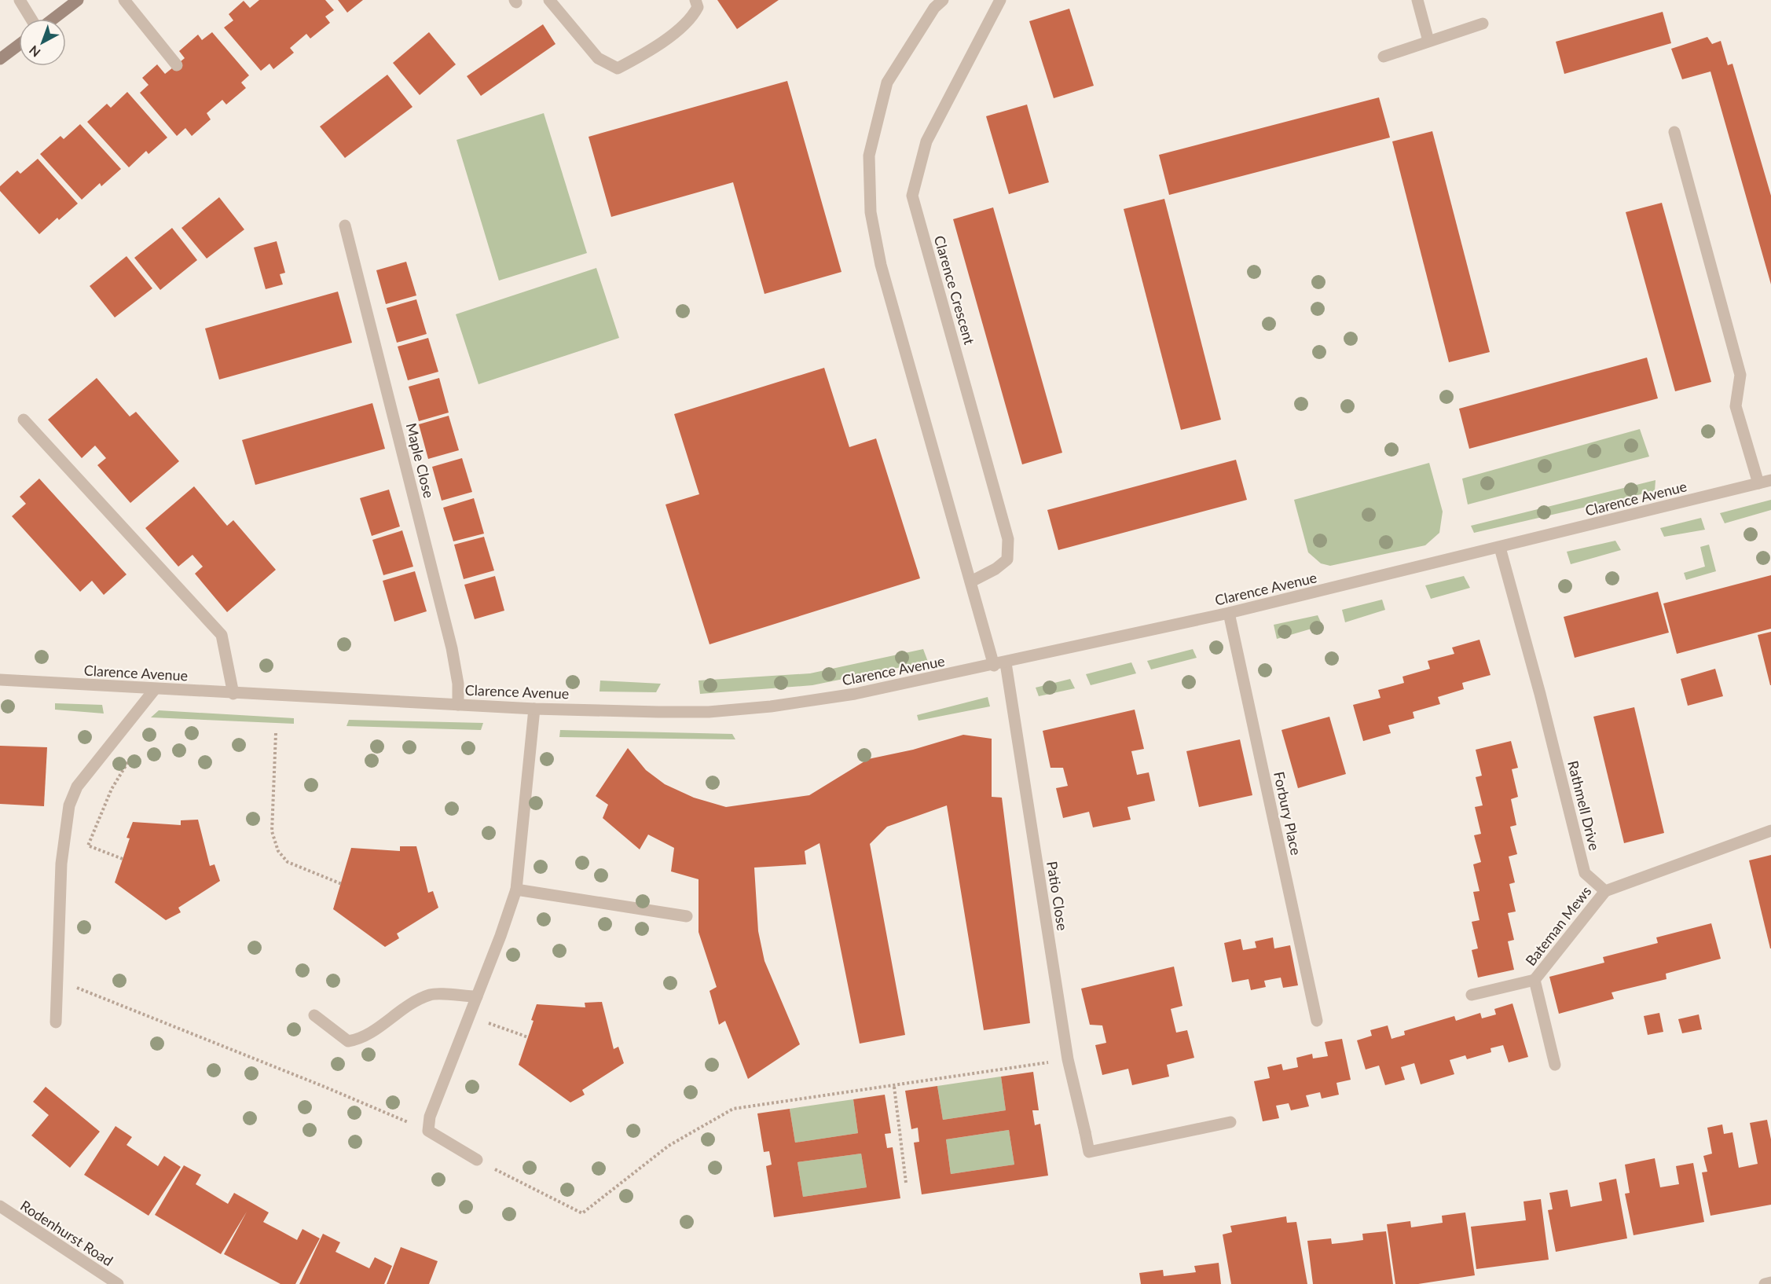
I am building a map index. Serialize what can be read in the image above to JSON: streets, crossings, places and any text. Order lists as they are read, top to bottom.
{
  "streets": {
    "street": [
      "Clarence Crescent",
      "Maple Close",
      "Clarence Avenue",
      "Rathmell Drive",
      "Forbury Place",
      "Patio Close",
      "Bateman Mews",
      "Rodenhurst Road"
    ]
  },
  "crossings": [
    ["Maple Close", "Clarence Avenue"],
    ["Clarence Avenue", "Rathmell Drive"],
    ["Clarence Avenue", "Forbury Place"],
    ["Clarence Avenue", "Patio Close"],
    ["Rathmell Drive", "Bateman Mews"]
  ],
  "north": "bottom left"
}
